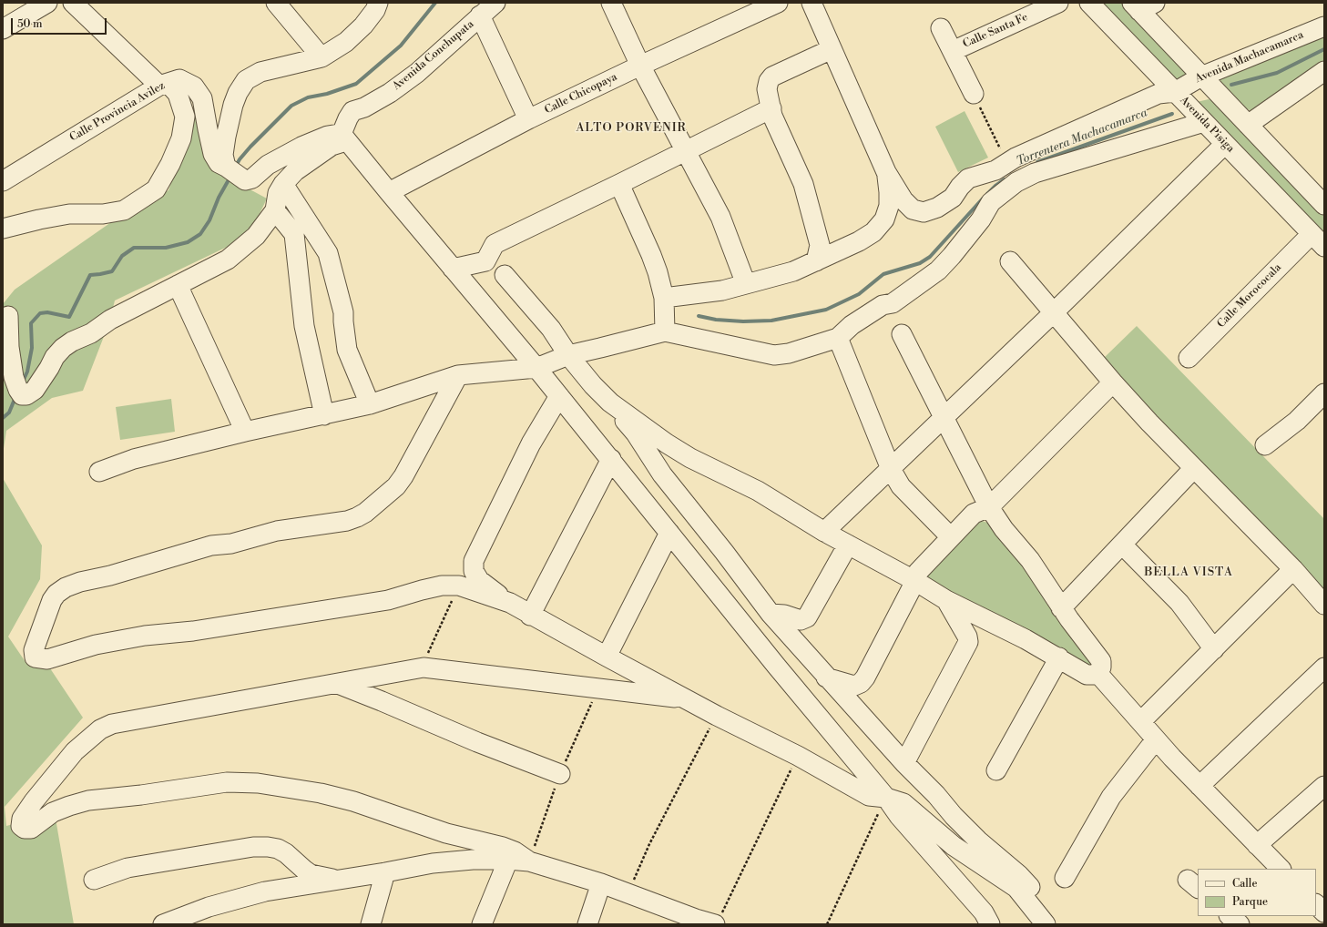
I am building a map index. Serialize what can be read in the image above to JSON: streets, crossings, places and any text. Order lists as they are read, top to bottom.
{
  "streets": {
    "street": [
      "Calle Santa Fe",
      "Avenida Conchupata",
      "Avenida Machacamarca",
      "Calle Chicopaya",
      "Calle Provincia Avilez",
      "Avenida Pisiga",
      "Calle Morococala"
    ]
  },
  "crossings": [
    ["Avenida Conchupata", "Calle Provincia Avilez"],
    ["Avenida Machacamarca", "Avenida Pisiga"],
    ["Avenida Pisiga", "Calle Morococala"]
  ],
  "districts": ["ALTO PORVENIR", "BELLA VISTA"],
  "water": ["Torrentera Machacamarca"],
  "legend": ["Calle", "Parque"],
  "scale_bar": "50 m"
}
